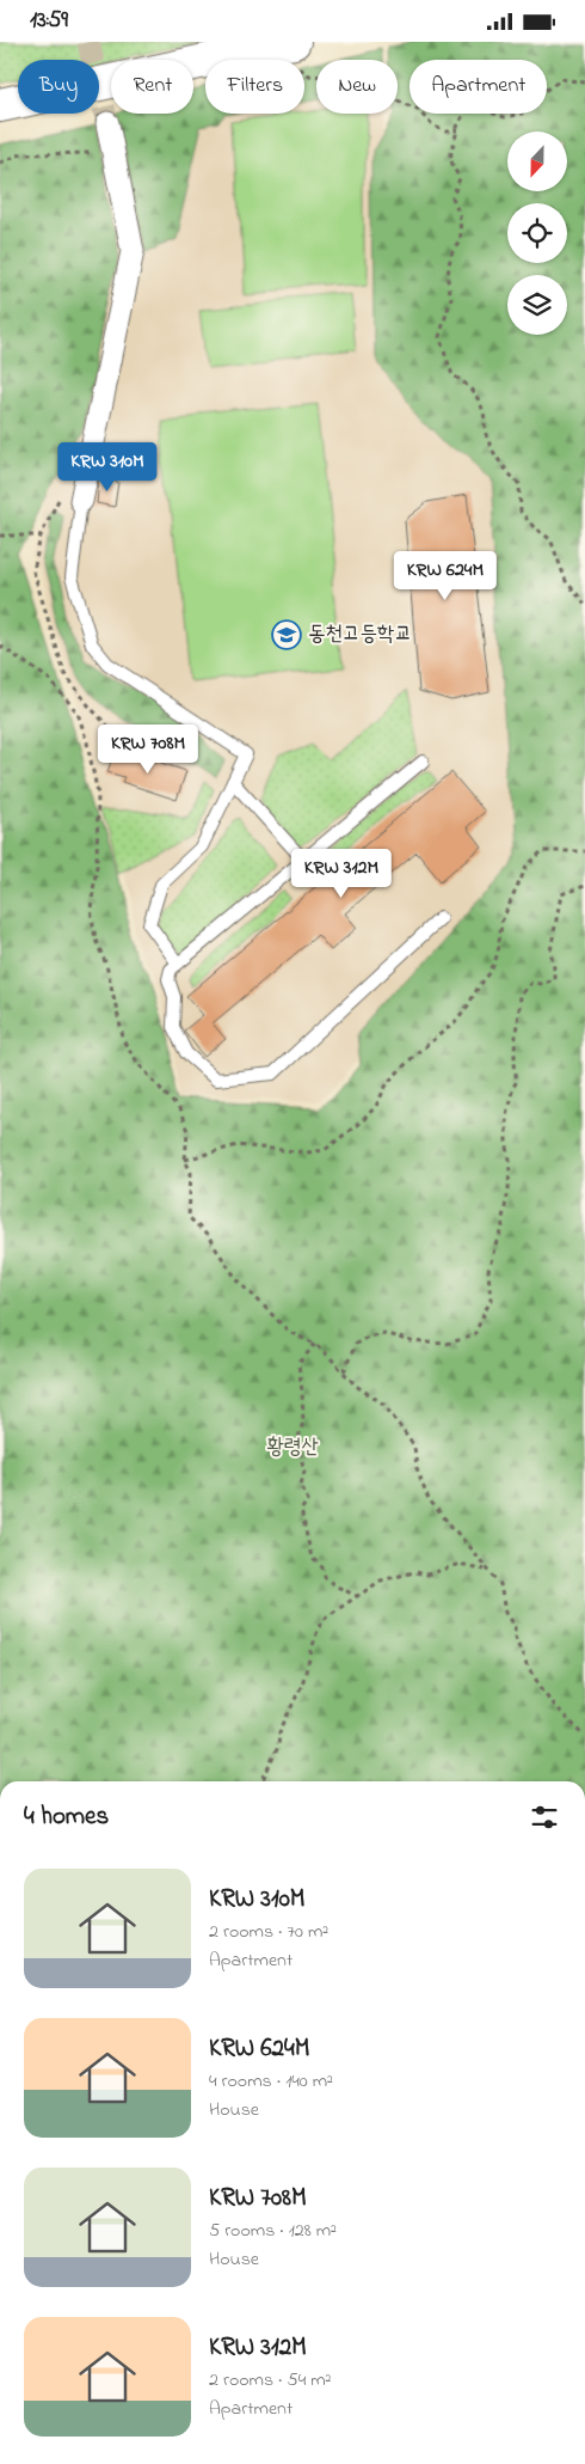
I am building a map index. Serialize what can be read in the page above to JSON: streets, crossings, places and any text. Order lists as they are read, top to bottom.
{
  "parks": ["황령산"],
  "places": {
    "school or university": ["동천고등학교"]
  },
  "north": "bottom",
  "page": {
    "status": "13:59",
    "chip": [
      "Buy",
      "Rent",
      "Filters",
      "New",
      "Apartment"
    ],
    "price": [
      "KRW 310M",
      "KRW 624M",
      "KRW 708M",
      "KRW 312M"
    ],
    "heading": "4 homes",
    "list": [
      {
        "name": "KRW 310M",
        "note": "2 rooms · 70 m² · Apartment"
      },
      {
        "name": "KRW 624M",
        "note": "4 rooms · 140 m² · House"
      },
      {
        "name": "KRW 708M",
        "note": "5 rooms · 128 m² · House"
      },
      {
        "name": "KRW 312M",
        "note": "2 rooms · 54 m² · Apartment"
      }
    ]
  }
}
